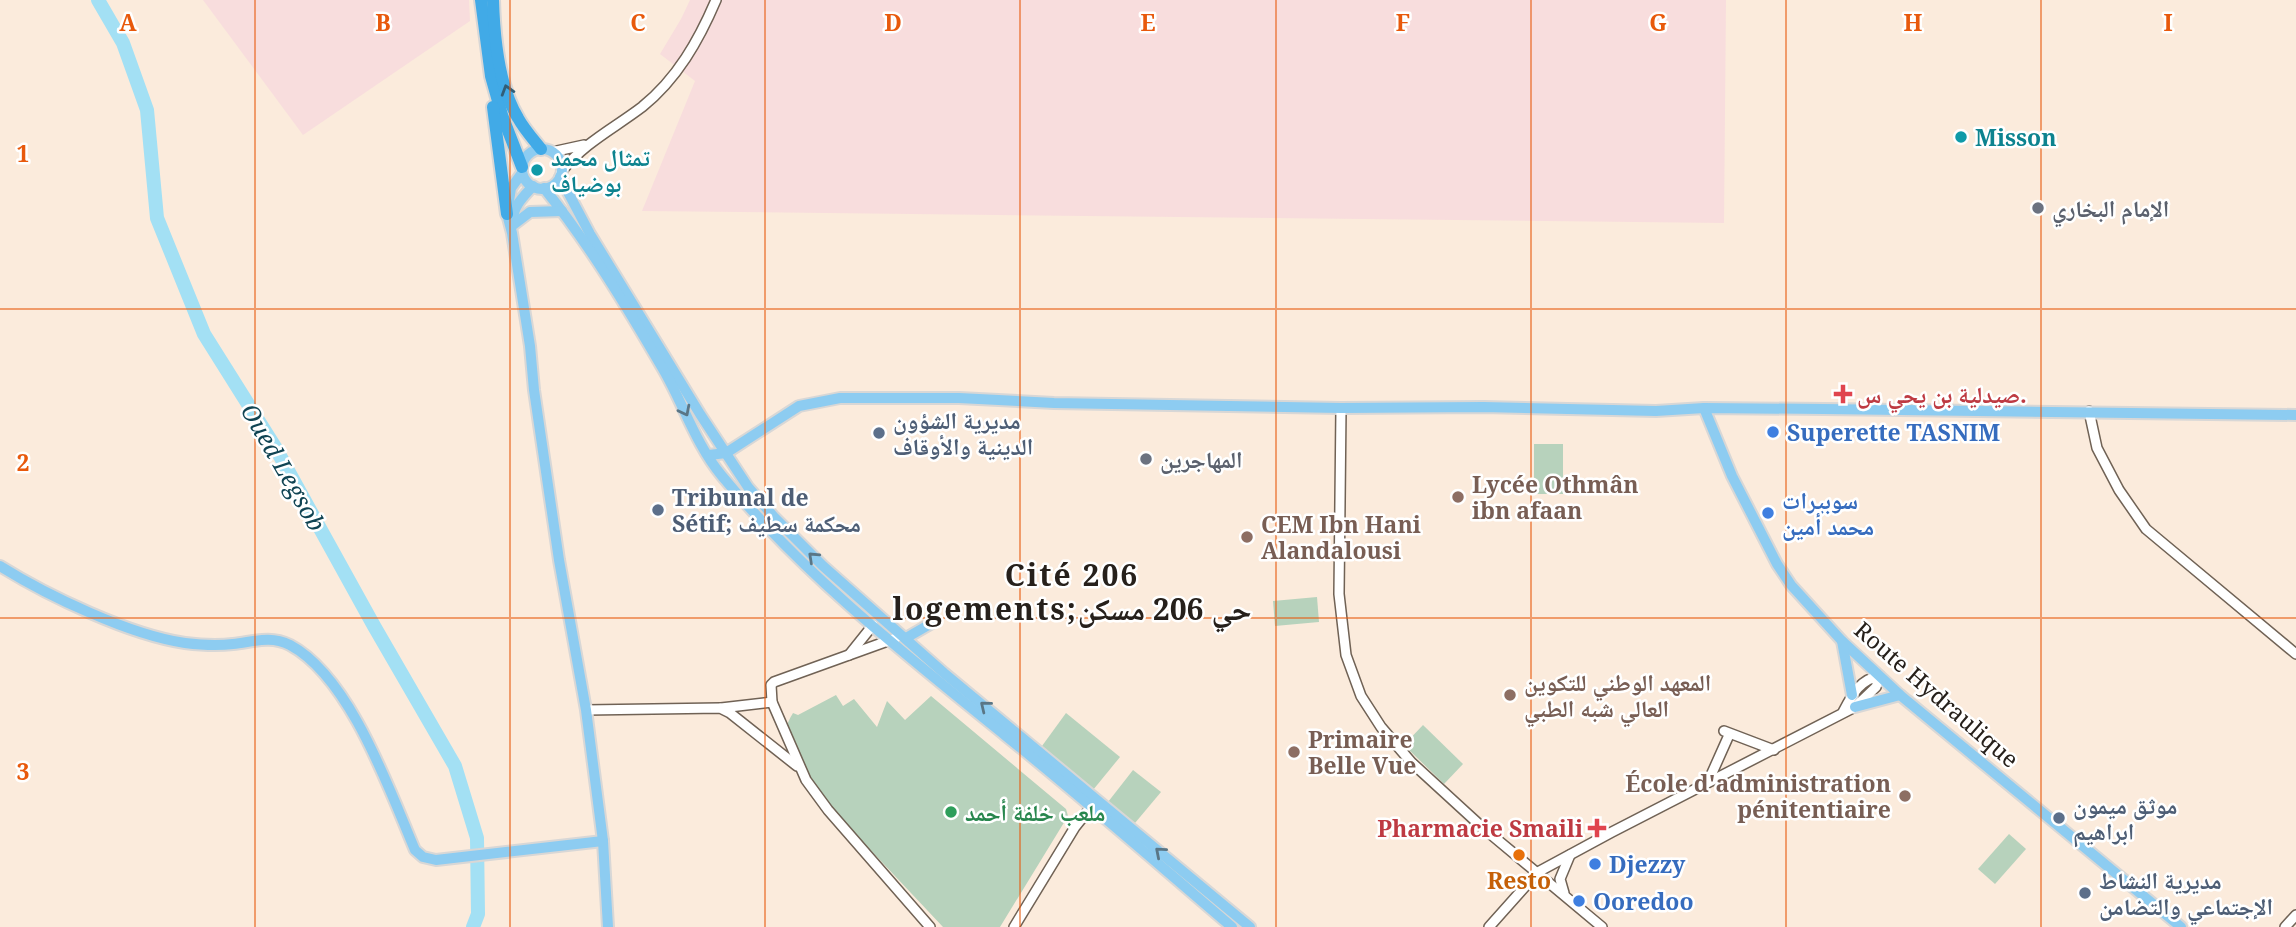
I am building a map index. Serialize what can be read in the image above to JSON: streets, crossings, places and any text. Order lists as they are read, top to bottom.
{
  "streets": {
    "main road": ["Route Hydraulique"]
  },
  "districts": ["Cité 206 logements;حي 206 مسكن"],
  "water": ["Oued Legsob"],
  "places": {
    "other": [
      "Misson",
      "تمثال محمد بوضياف",
      "الإمام البخاري",
      "Superette TASNIM",
      "مديرية الشؤون الدينية والأوقاف",
      "المهاجرين",
      "Lycée Othmân ibn afaan",
      "Tribunal de Sétif; محكمة سطيف",
      "سوبيرات محمد أمين",
      "CEM Ibn Hani Alandalousi",
      "المعهد الوطني للتكوين العالي شبه الطبي",
      "Primaire Belle Vue",
      "École d'administration pénitentiaire",
      "ملعب خلفة أحمد",
      "موثق ميمون ابراهيم",
      "Resto",
      "Djezzy",
      "مديرية النشاط الإجتماعي والتضامن",
      "Ooredoo"
    ],
    "health": ["صيدلية بن يحي س.", "Pharmacie Smaili"]
  },
  "grid": {
    "columns": [
      "A",
      "B",
      "C",
      "D",
      "E",
      "F",
      "G",
      "H",
      "I"
    ],
    "rows": ["1", "2", "3"]
  }
}
